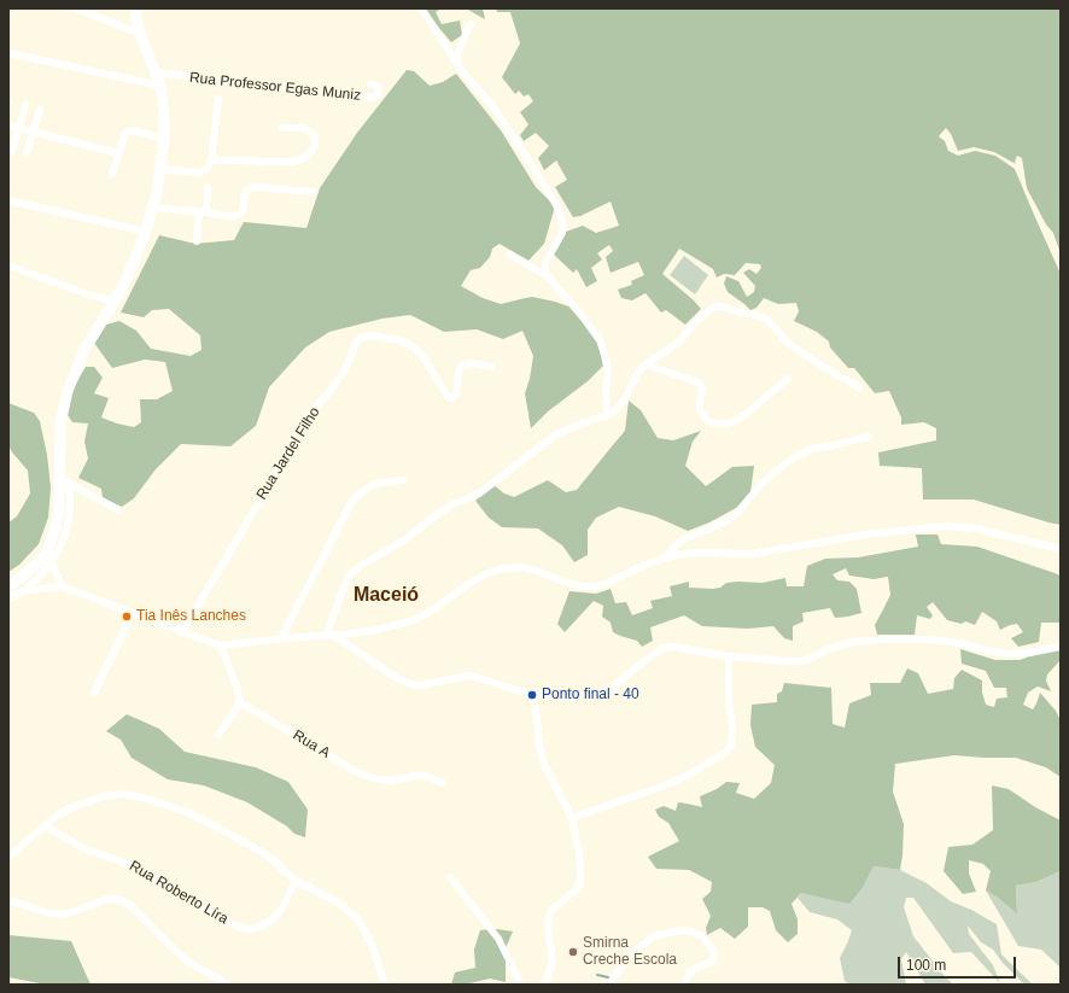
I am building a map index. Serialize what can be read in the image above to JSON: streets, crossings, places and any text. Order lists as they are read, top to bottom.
{
  "streets": {
    "street": [
      "Rua Professor Egas Muniz",
      "Rua Jardel Filho",
      "Rua A",
      "Rua Roberto Líra"
    ]
  },
  "districts": ["Maceió"],
  "places": ["Tia Inês Lanches", "Ponto final - 40", "Smirna Creche Escola"],
  "scale_bar": "100 m"
}
